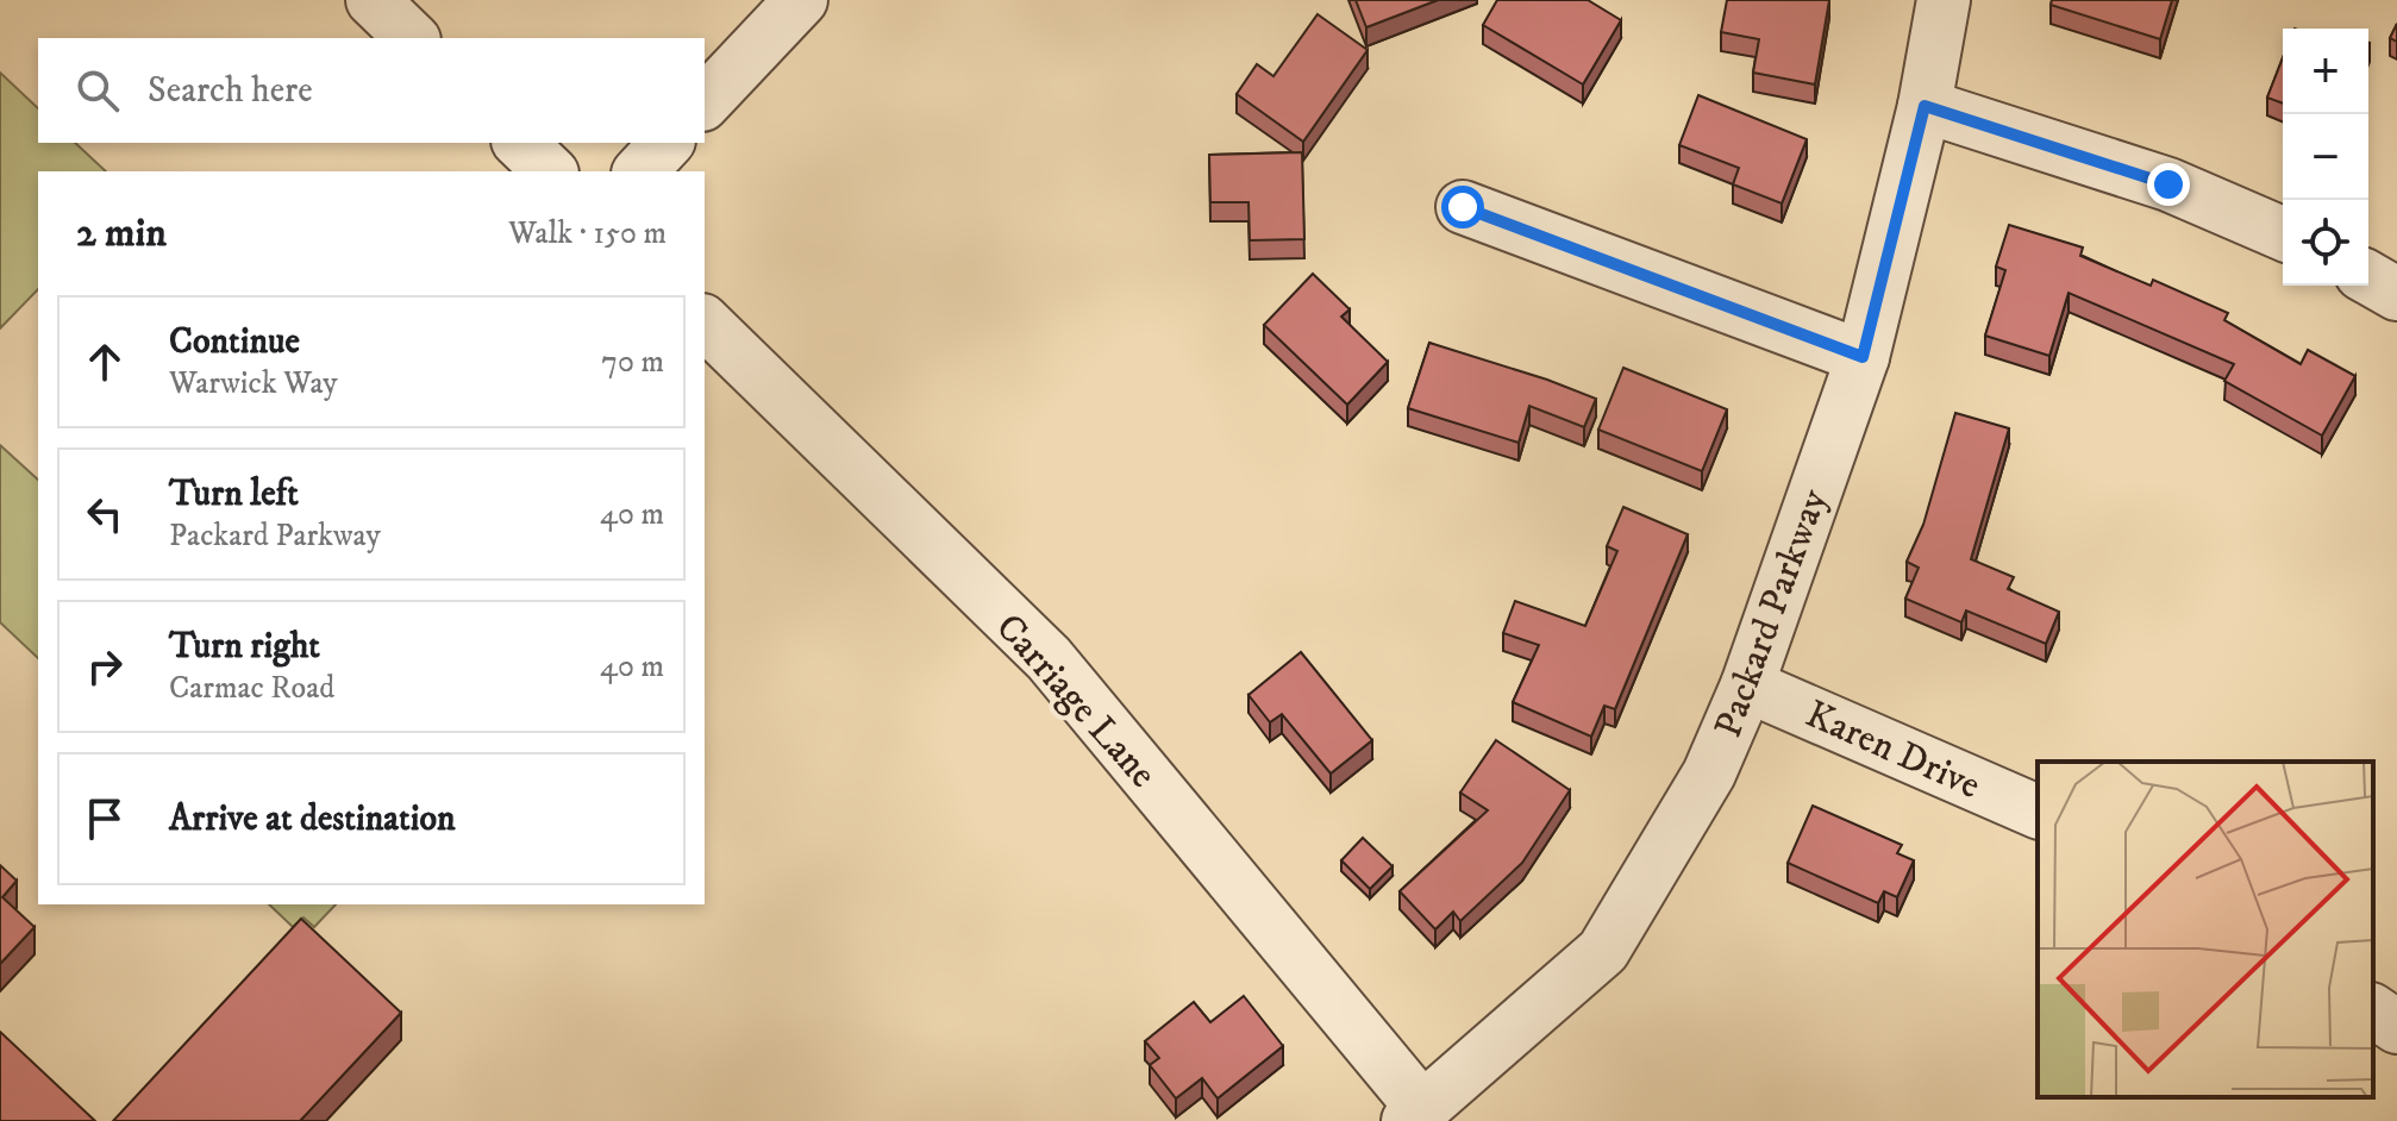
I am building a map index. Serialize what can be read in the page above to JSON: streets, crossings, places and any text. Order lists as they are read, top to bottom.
{
  "streets": {
    "street": ["Packard Parkway", "Carriage Lane", "Karen Drive"]
  },
  "crossings": [
    ["Packard Parkway", "Carriage Lane"],
    ["Packard Parkway", "Karen Drive"]
  ],
  "page": {
    "map_buttons": ["+", "−"],
    "search": "Search here",
    "heading": ["2 min", "Walk · 150 m"],
    "list": [
      ["Continue", "Warwick Way", "70 m"],
      ["Turn left", "Packard Parkway", "40 m"],
      ["Turn right", "Carmac Road", "40 m"],
      "Arrive at destination"
    ]
  }
}
